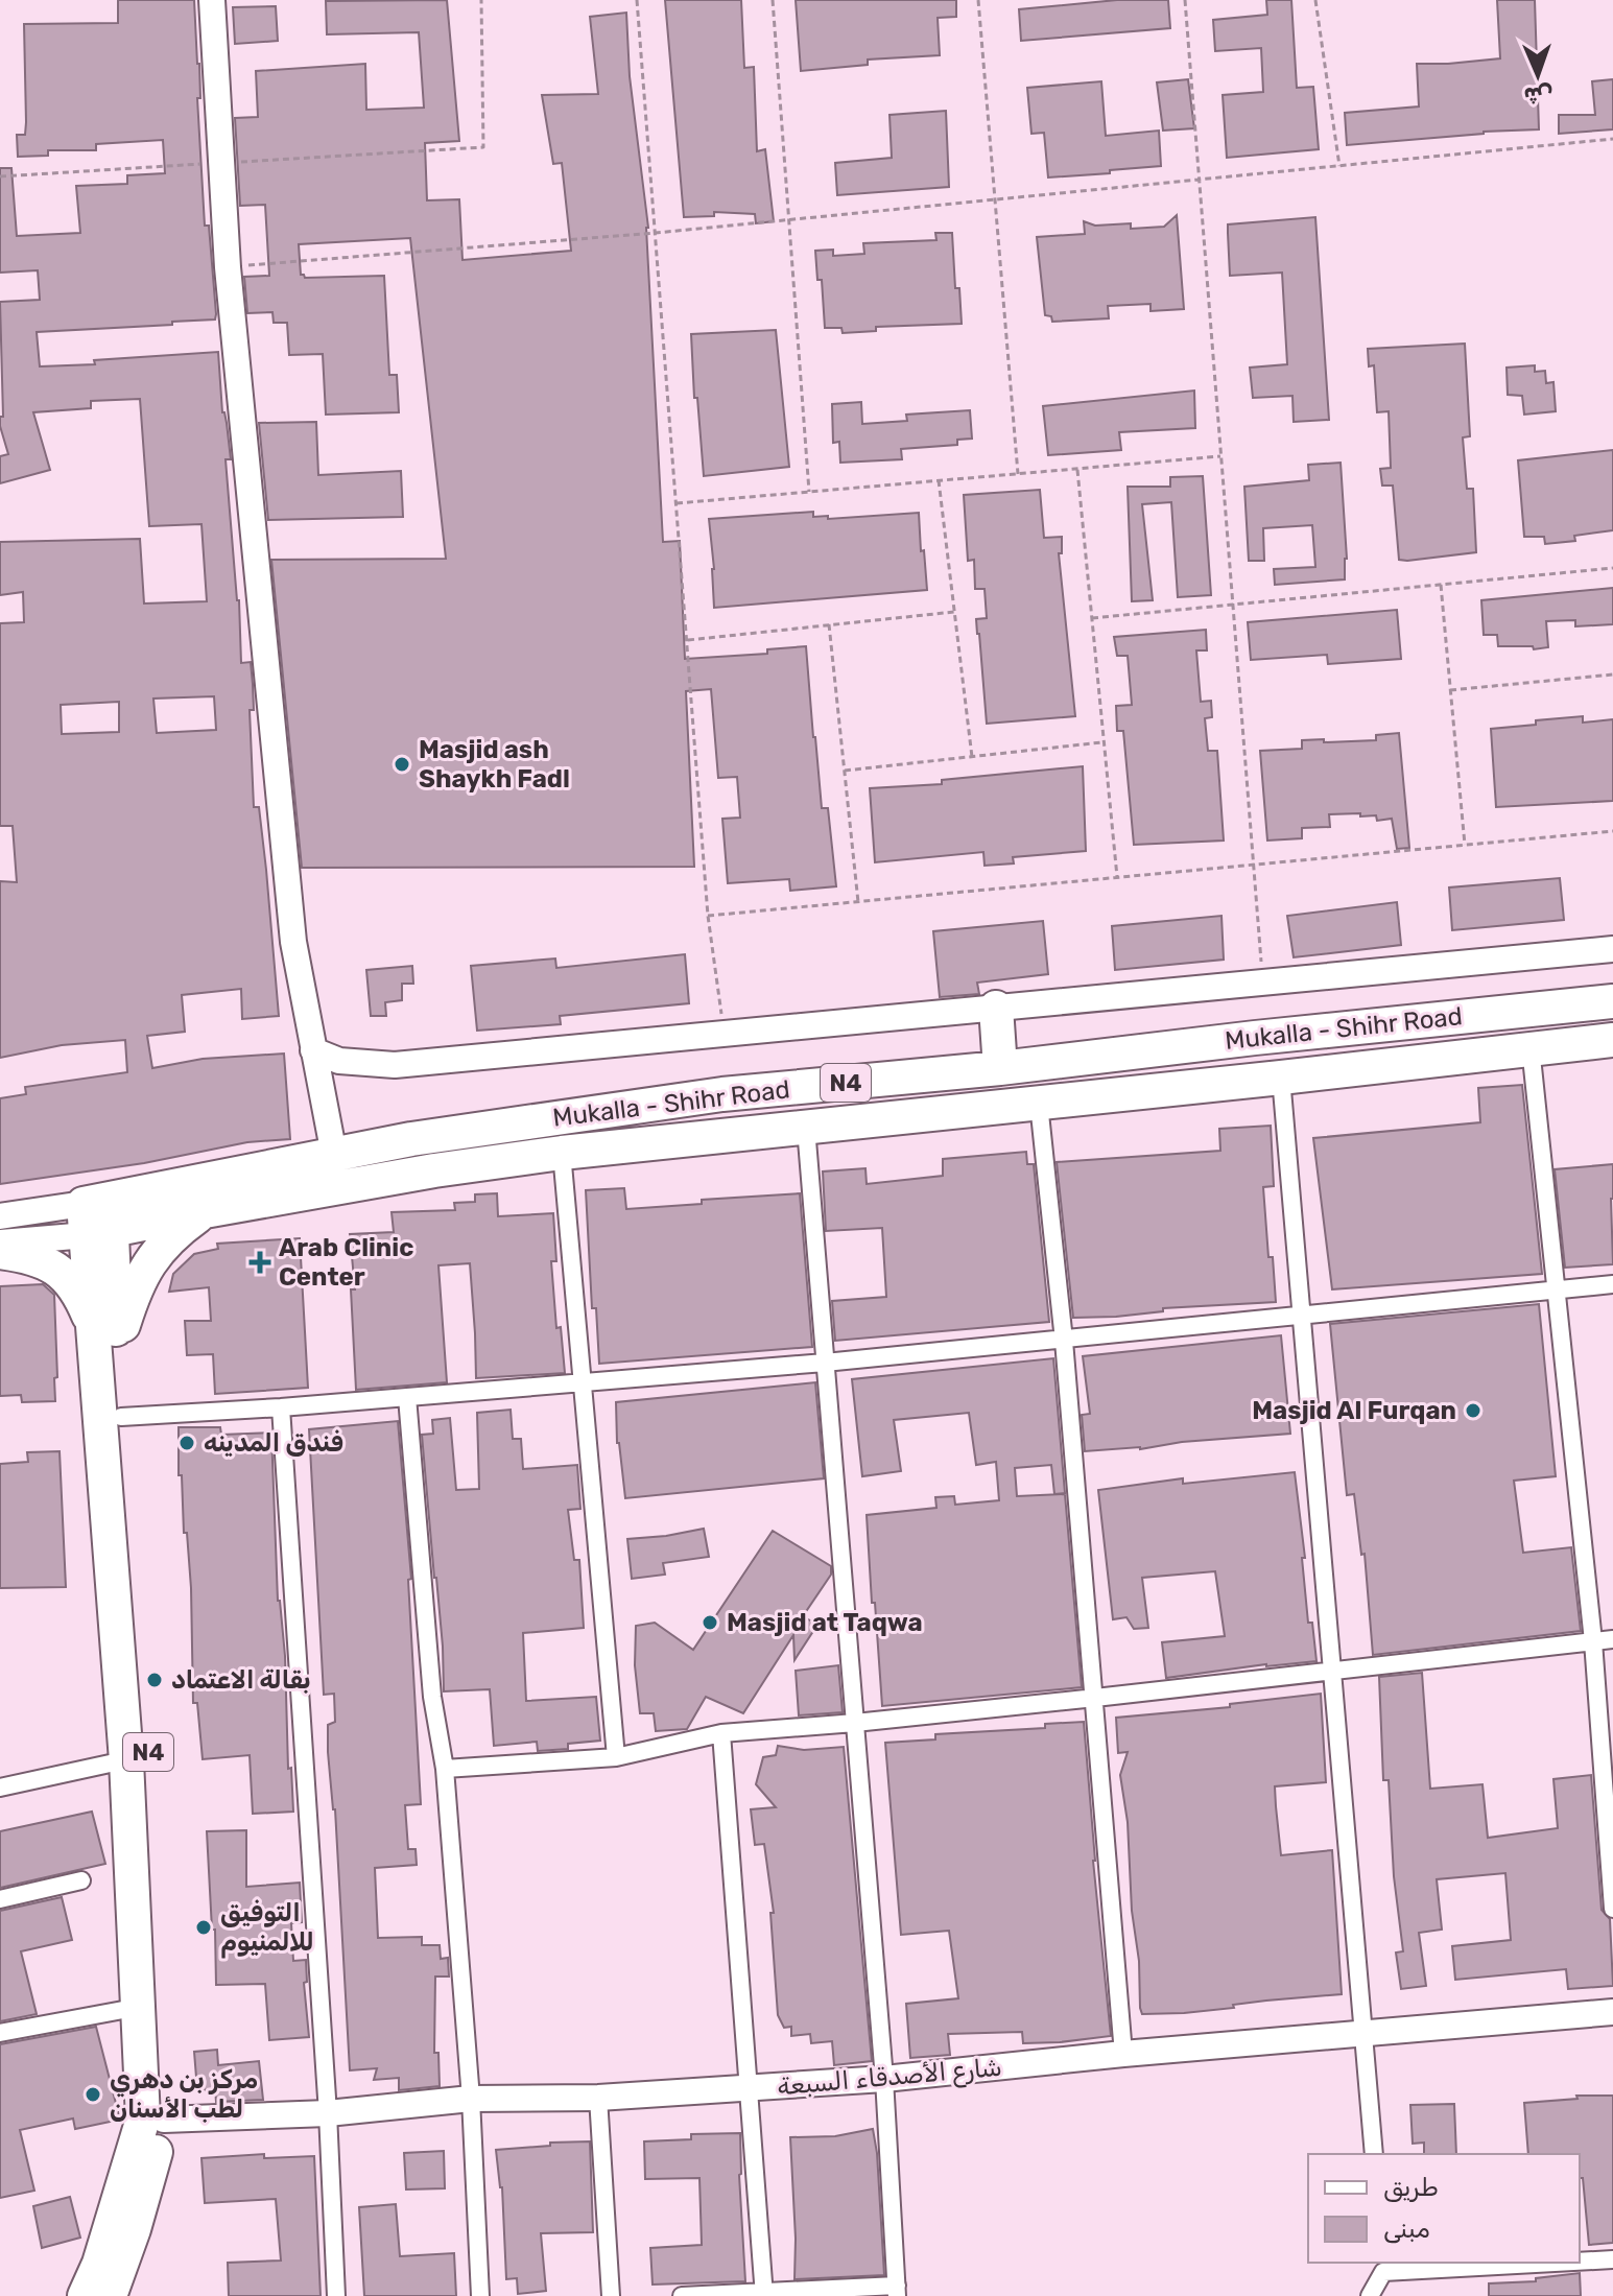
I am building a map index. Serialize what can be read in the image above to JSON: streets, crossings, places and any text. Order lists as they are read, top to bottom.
{
  "streets": {
    "highway": ["Mukalla - Shihr Road", "N4"],
    "street": ["شارع الأصدقاء السبعة"]
  },
  "crossings": [
    ["Mukalla - Shihr Road", "N4"],
    ["N4", "شارع الأصدقاء السبعة"]
  ],
  "places": {
    "other": [
      "Masjid ash Shaykh Fadl",
      "Masjid Al Furqan",
      "فندق المدينه",
      "Masjid at Taqwa",
      "بقالة الاعتماد",
      "التوفيق للالمنيوم",
      "مركز بن دهري لطب الأسنان"
    ],
    "health": ["Arab Clinic Center"]
  },
  "legend": ["طريق", "مبنى"],
  "north": "bottom"
}
